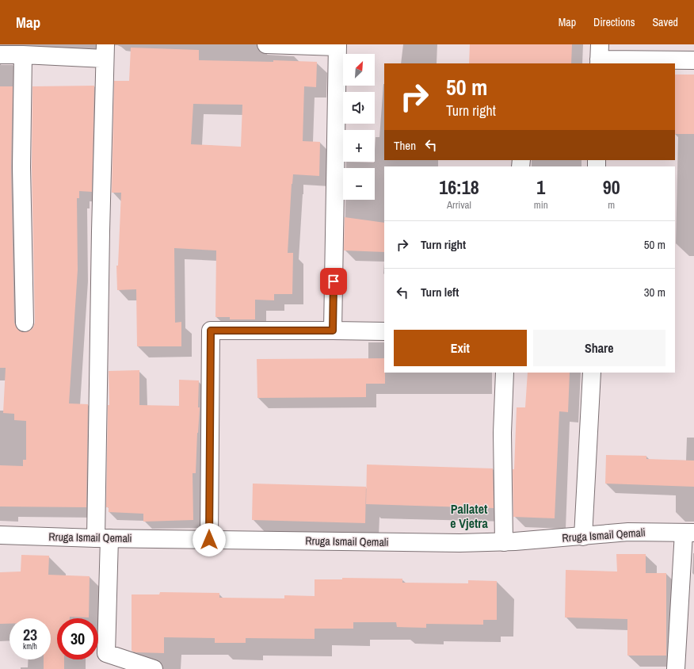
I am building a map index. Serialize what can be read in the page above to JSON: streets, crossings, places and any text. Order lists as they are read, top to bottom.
{
  "streets": {
    "street": ["Rruga Ismail Qemali"]
  },
  "districts": ["Pallatet e Vjetra"],
  "north": "top right",
  "page": {
    "header": "Map",
    "nav": ["Map", "Directions", "Saved"],
    "map_buttons": ["+", "−"],
    "turn": ["50 m", "Turn right"],
    "then": "Then",
    "eta": [
      "16:18",
      "Arrival",
      "1",
      "min",
      "90",
      "m"
    ],
    "list": [
      {
        "name": "Turn right",
        "value": "50 m"
      },
      {
        "name": "Turn left",
        "value": "30 m"
      }
    ],
    "buttons": ["Exit", "Share"],
    "speed": "23 km/h",
    "limit": "30"
  }
}
